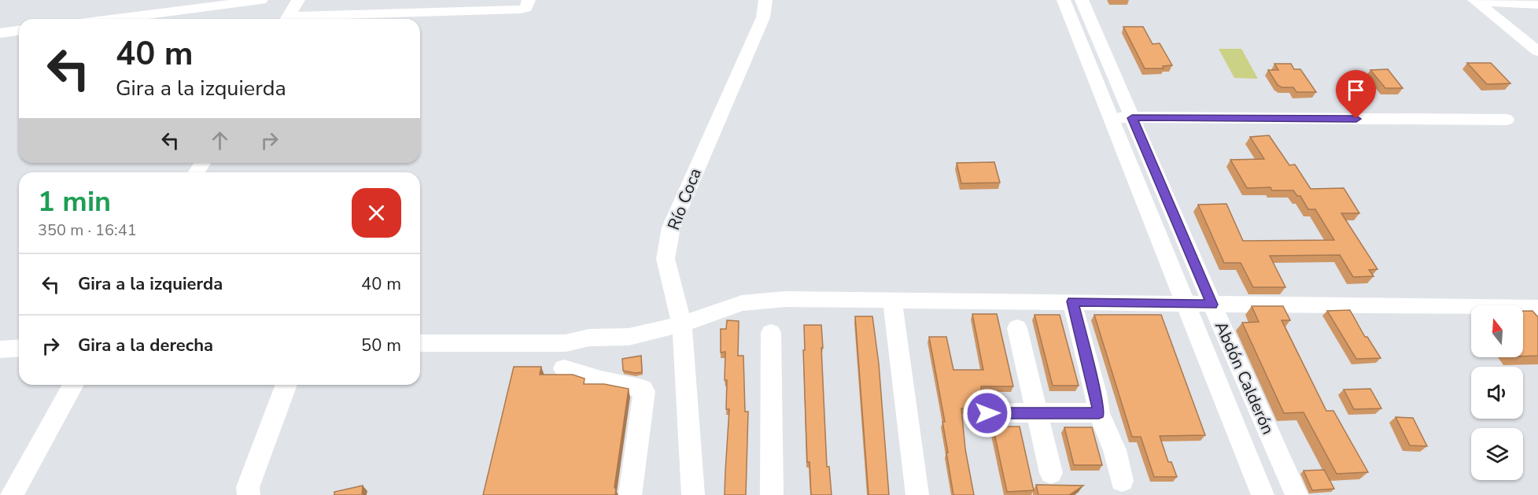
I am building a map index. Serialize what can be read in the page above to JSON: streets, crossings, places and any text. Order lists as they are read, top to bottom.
{
  "streets": {
    "street": ["Río Coca", "Abdón Calderón"]
  },
  "north": "top",
  "page": {
    "turn": ["40 m", "Gira a la izquierda"],
    "heading": ["1 min", "350 m · 16:41"],
    "list": [
      {
        "name": "Gira a la izquierda",
        "value": "40 m"
      },
      {
        "name": "Gira a la derecha",
        "value": "50 m"
      }
    ]
  }
}
